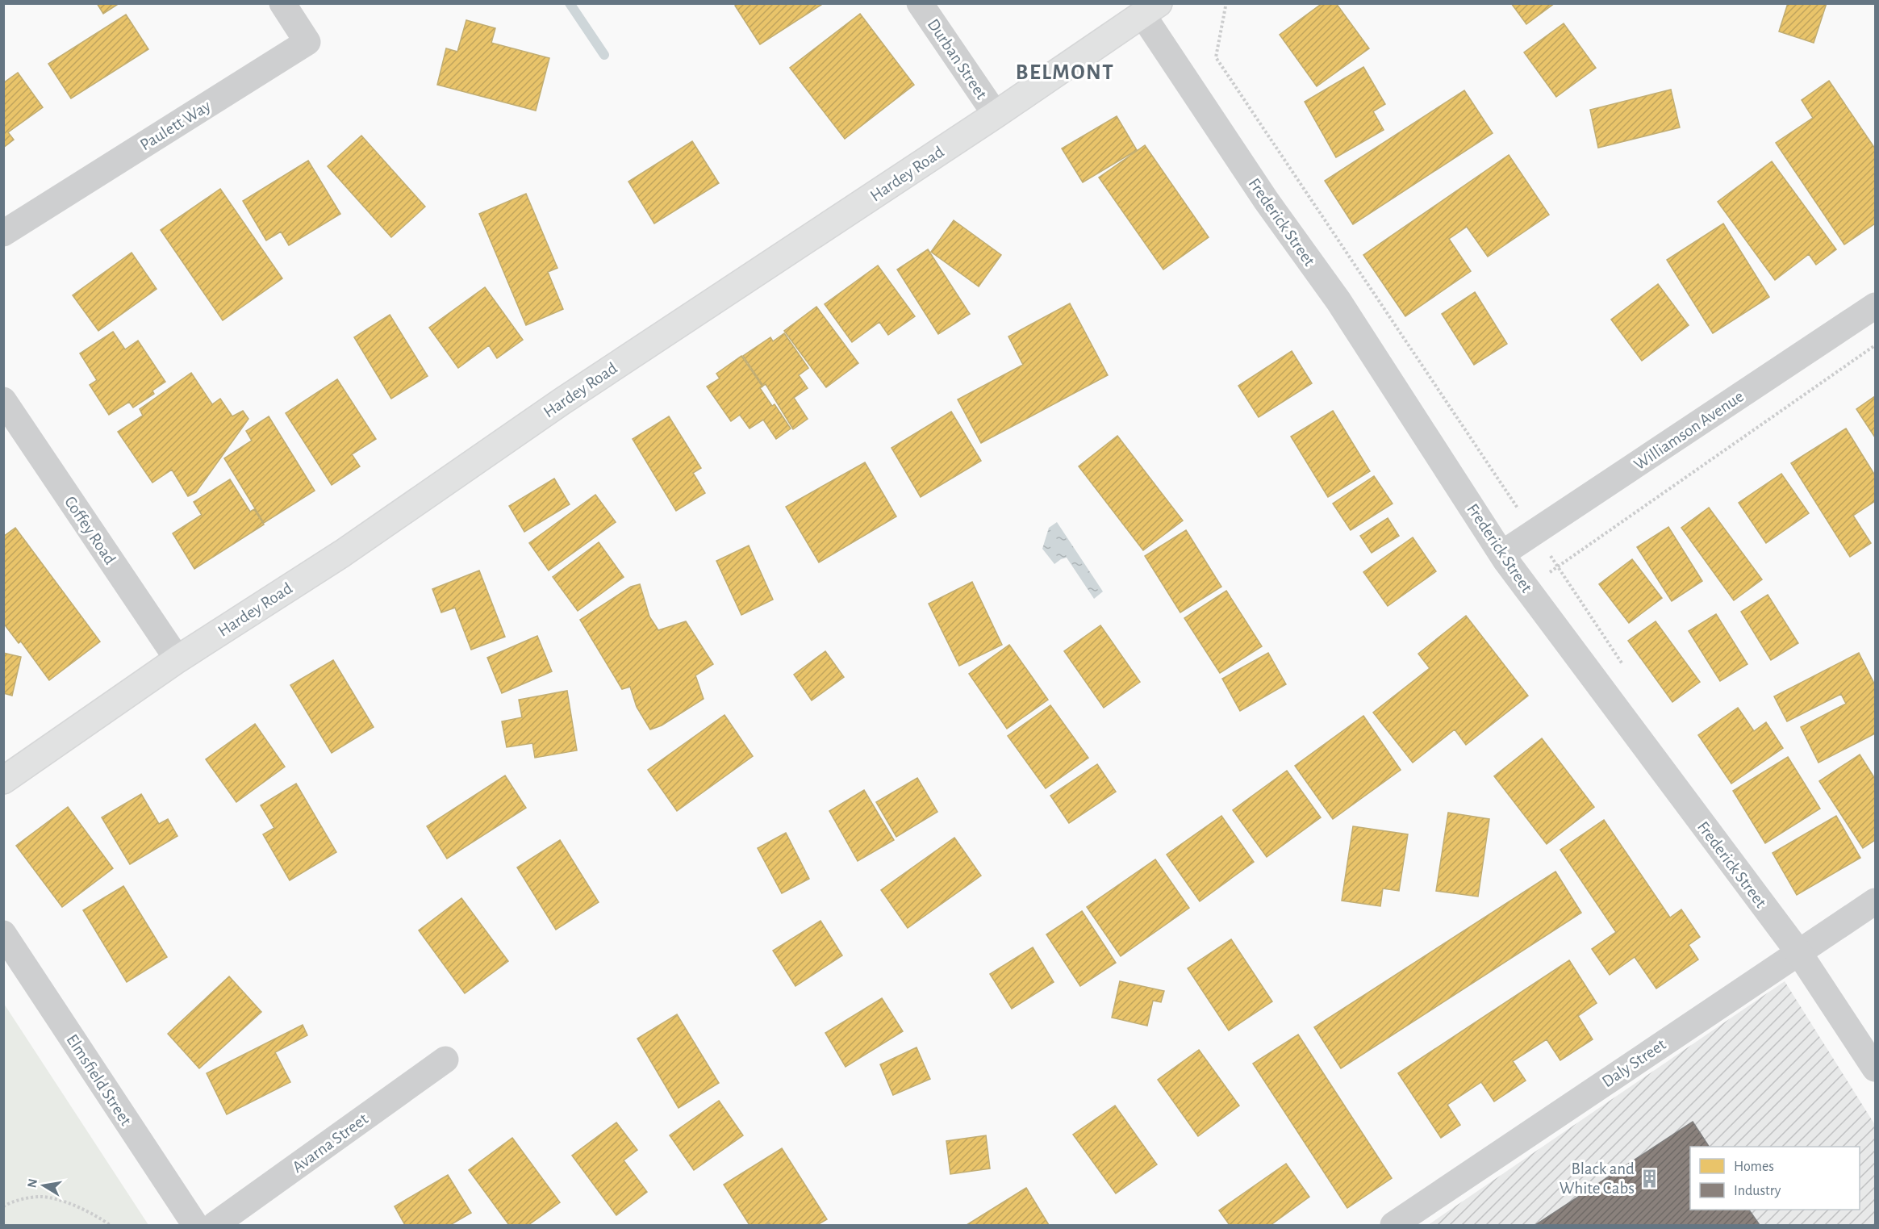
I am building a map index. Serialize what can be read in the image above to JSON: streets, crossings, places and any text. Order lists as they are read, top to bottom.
{
  "streets": {
    "main road": ["Hardey Road"],
    "street": [
      "Durban Street",
      "Paulett Way",
      "Frederick Street",
      "Williamson Avenue",
      "Coffey Road",
      "Daly Street",
      "Elmsfield Street",
      "Avarna Street"
    ]
  },
  "crossings": [
    ["Durban Street", "Hardey Road"],
    ["Hardey Road", "Frederick Street"],
    ["Hardey Road", "Coffey Road"],
    ["Frederick Street", "Williamson Avenue"],
    ["Frederick Street", "Daly Street"]
  ],
  "districts": ["BELMONT"],
  "places": {
    "building": ["Black and White Cabs"]
  },
  "legend": ["Homes", "Industry"],
  "north": "left"
}
